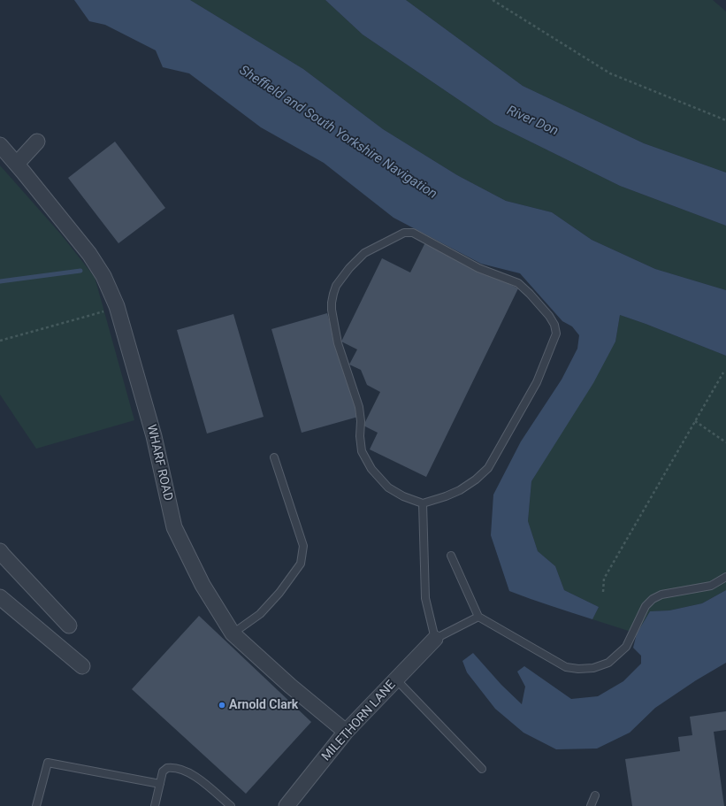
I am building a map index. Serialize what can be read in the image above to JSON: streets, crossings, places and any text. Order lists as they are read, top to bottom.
{
  "streets": {
    "street": ["WHARF ROAD", "MILETHORN LANE"]
  },
  "crossings": [
    ["WHARF ROAD", "MILETHORN LANE"]
  ],
  "water": ["River Don", "Sheffield and South Yorkshire Navigation"],
  "places": ["Arnold Clark"]
}
